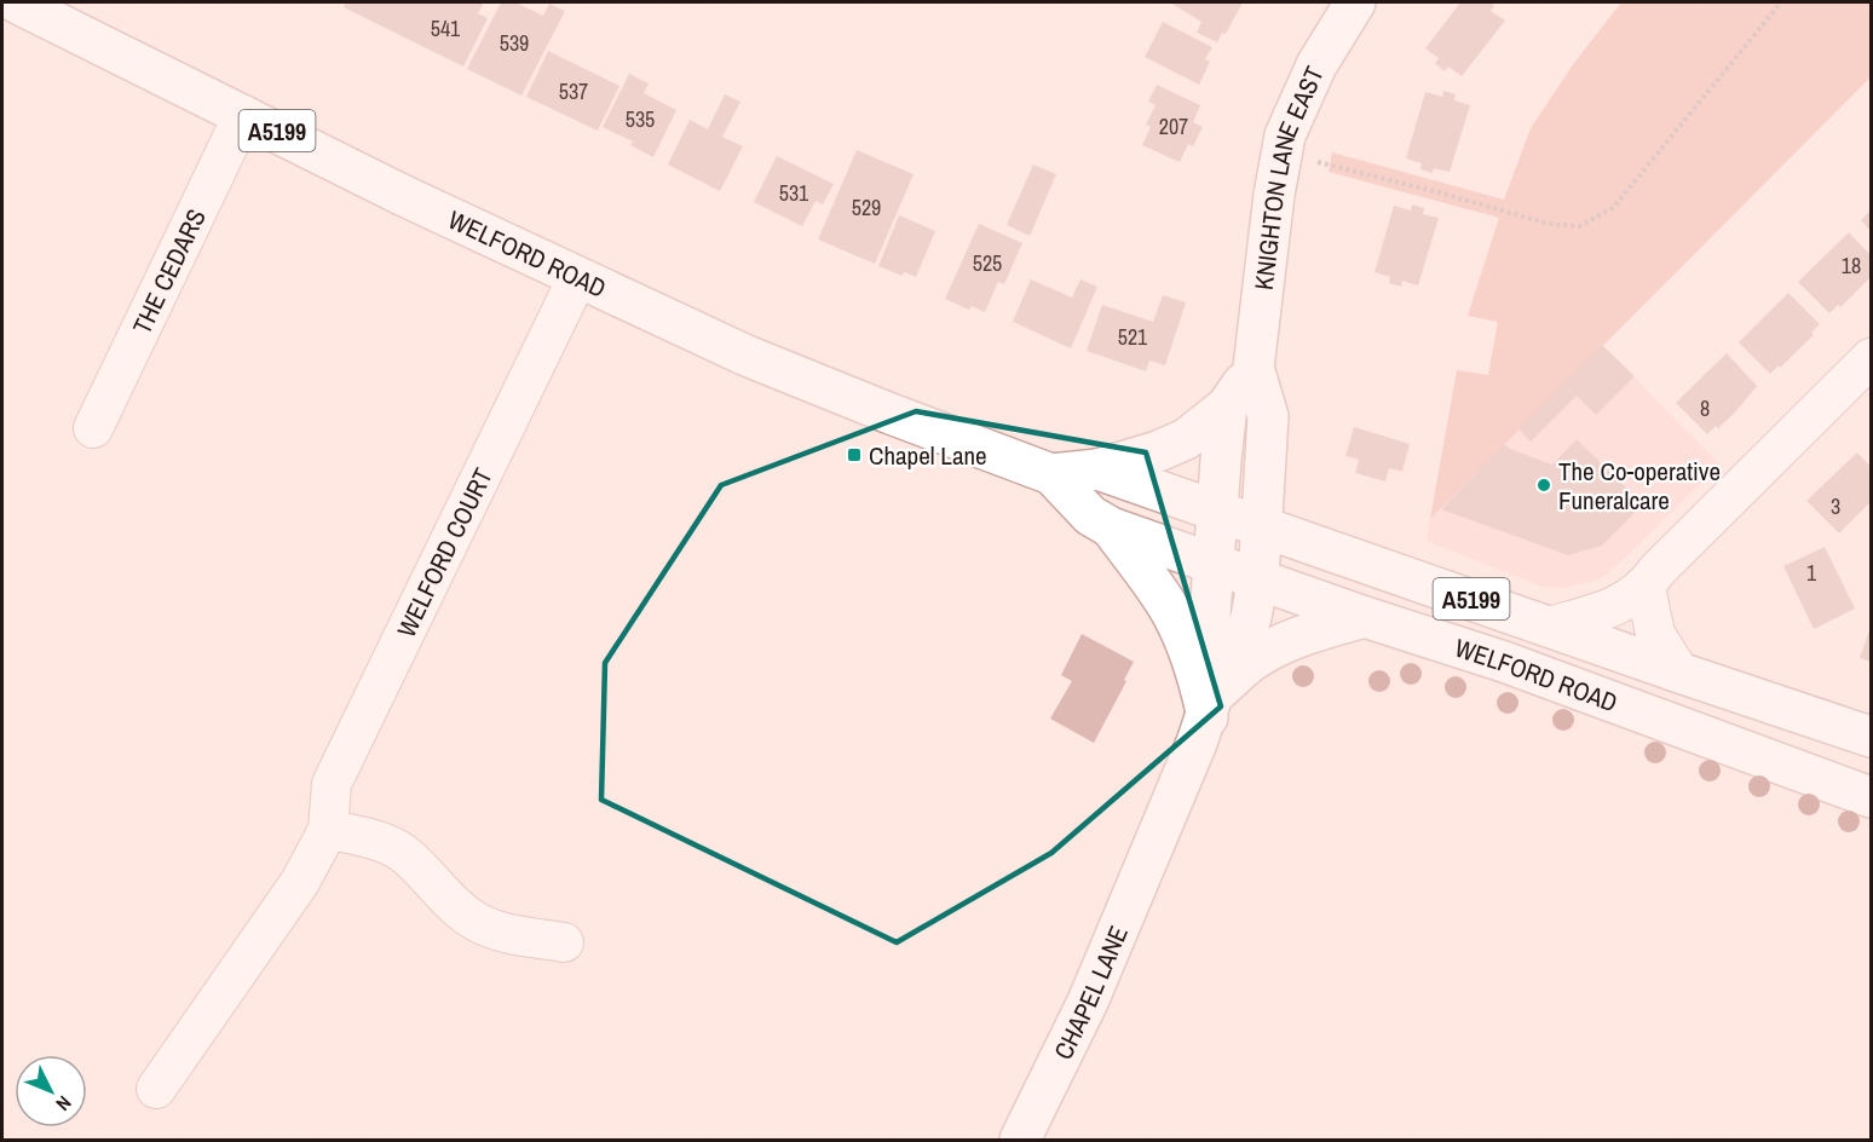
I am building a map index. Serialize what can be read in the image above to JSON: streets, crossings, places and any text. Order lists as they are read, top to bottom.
{
  "streets": {
    "main road": [
      "A5199",
      "KNIGHTON LANE EAST",
      "WELFORD ROAD",
      "CHAPEL LANE"
    ],
    "street": ["THE CEDARS", "WELFORD COURT"]
  },
  "crossings": [
    ["KNIGHTON LANE EAST", "WELFORD ROAD"],
    ["KNIGHTON LANE EAST", "CHAPEL LANE"],
    ["WELFORD ROAD", "THE CEDARS"],
    ["WELFORD ROAD", "WELFORD COURT"],
    ["WELFORD ROAD", "CHAPEL LANE"]
  ],
  "places": {
    "transit": ["Chapel Lane"],
    "other": ["The Co-operative Funeralcare"]
  },
  "house_numbers": [
    "541",
    "539",
    "537",
    "535",
    "207",
    "531",
    "529",
    "525",
    "18",
    "521",
    "8",
    "3",
    "1"
  ],
  "north": "bottom right"
}
